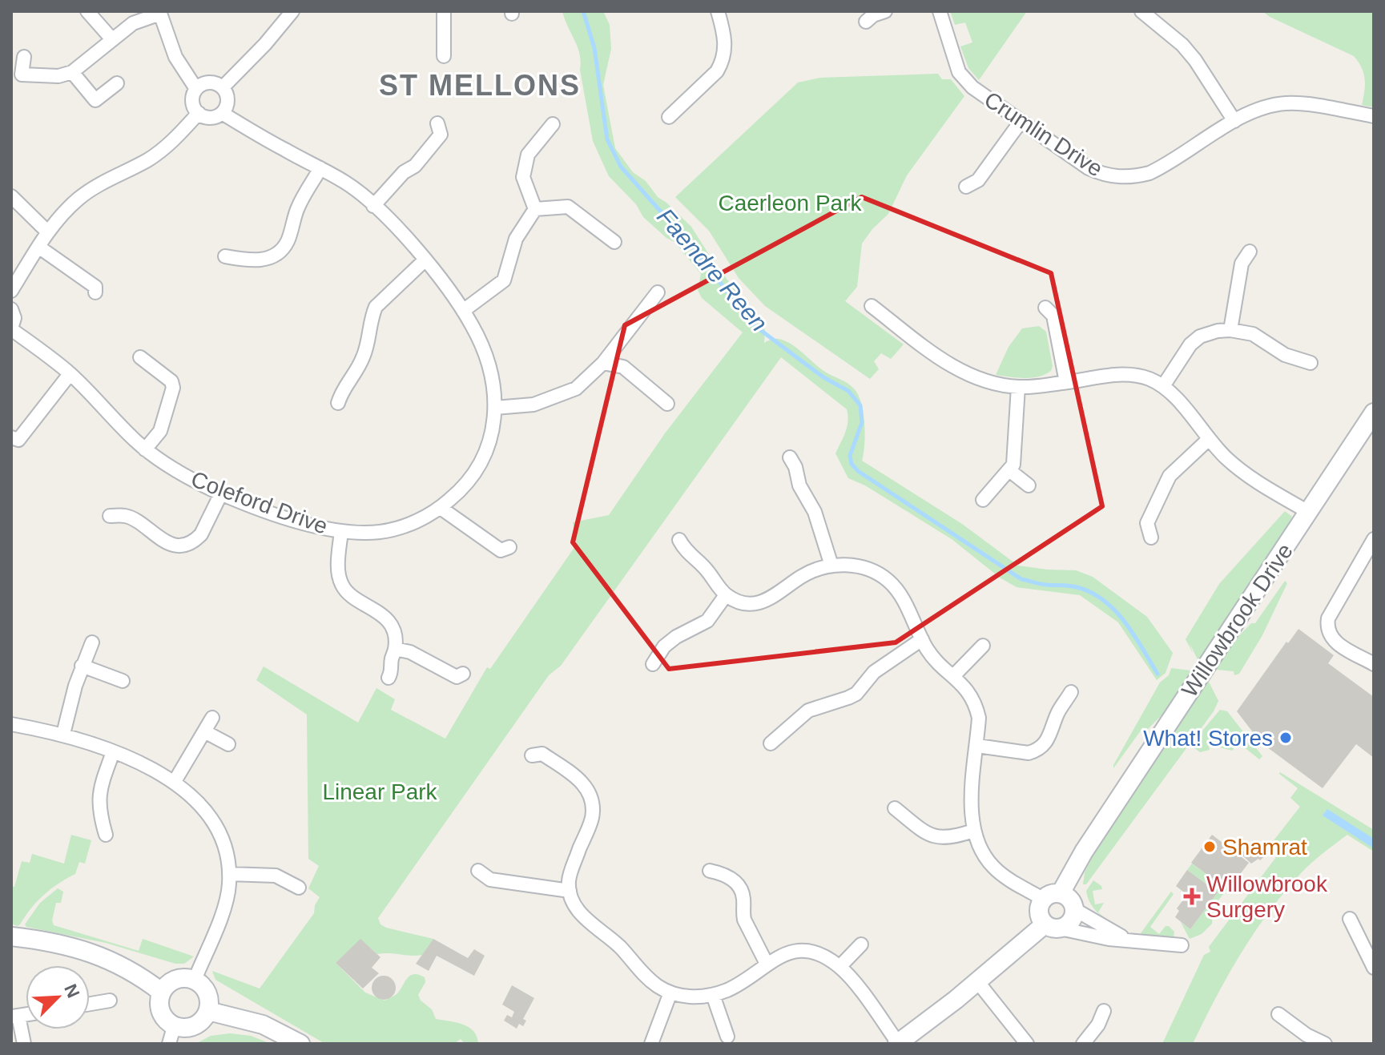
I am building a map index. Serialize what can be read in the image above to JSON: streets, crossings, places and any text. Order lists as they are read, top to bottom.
{
  "streets": {
    "street": ["Crumlin Drive", "Coleford Drive", "Willowbrook Drive"]
  },
  "districts": ["ST MELLONS"],
  "water": ["Faendre Reen"],
  "parks": ["Caerleon Park", "Linear Park"],
  "places": {
    "other": ["What! Stores", "Shamrat"],
    "health": ["Willowbrook Surgery"]
  },
  "north": "top right"
}
